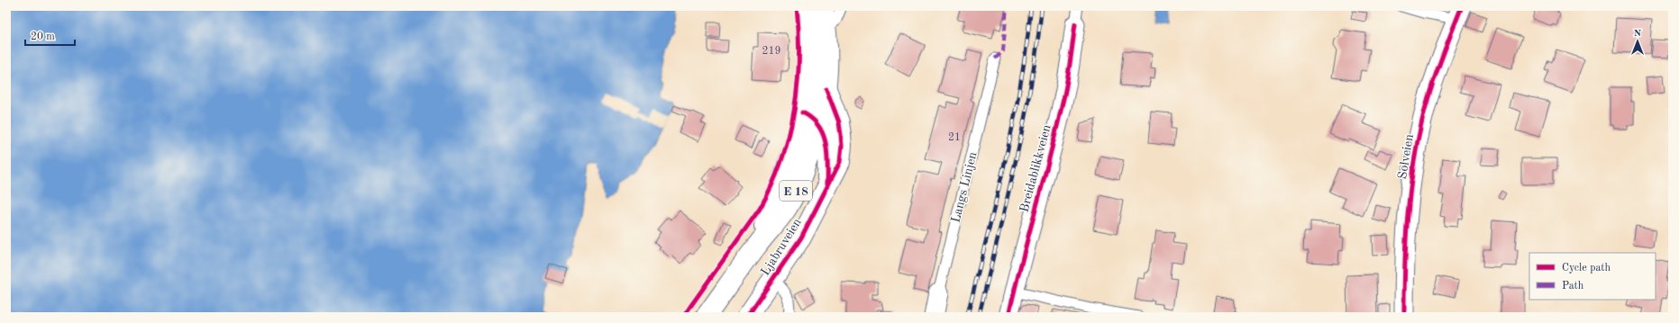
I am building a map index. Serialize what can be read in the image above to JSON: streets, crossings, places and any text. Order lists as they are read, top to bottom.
{
  "streets": {
    "main road": ["E 18", "Ljabruveien"],
    "street": ["Solveien", "Breidablikkveien", "Langs Linjen"]
  },
  "crossings": [
    ["E 18", "Ljabruveien"]
  ],
  "house_numbers": ["219", "21"],
  "legend": ["Cycle path", "Path"],
  "scale_bar": "20 m",
  "north": "top"
}
